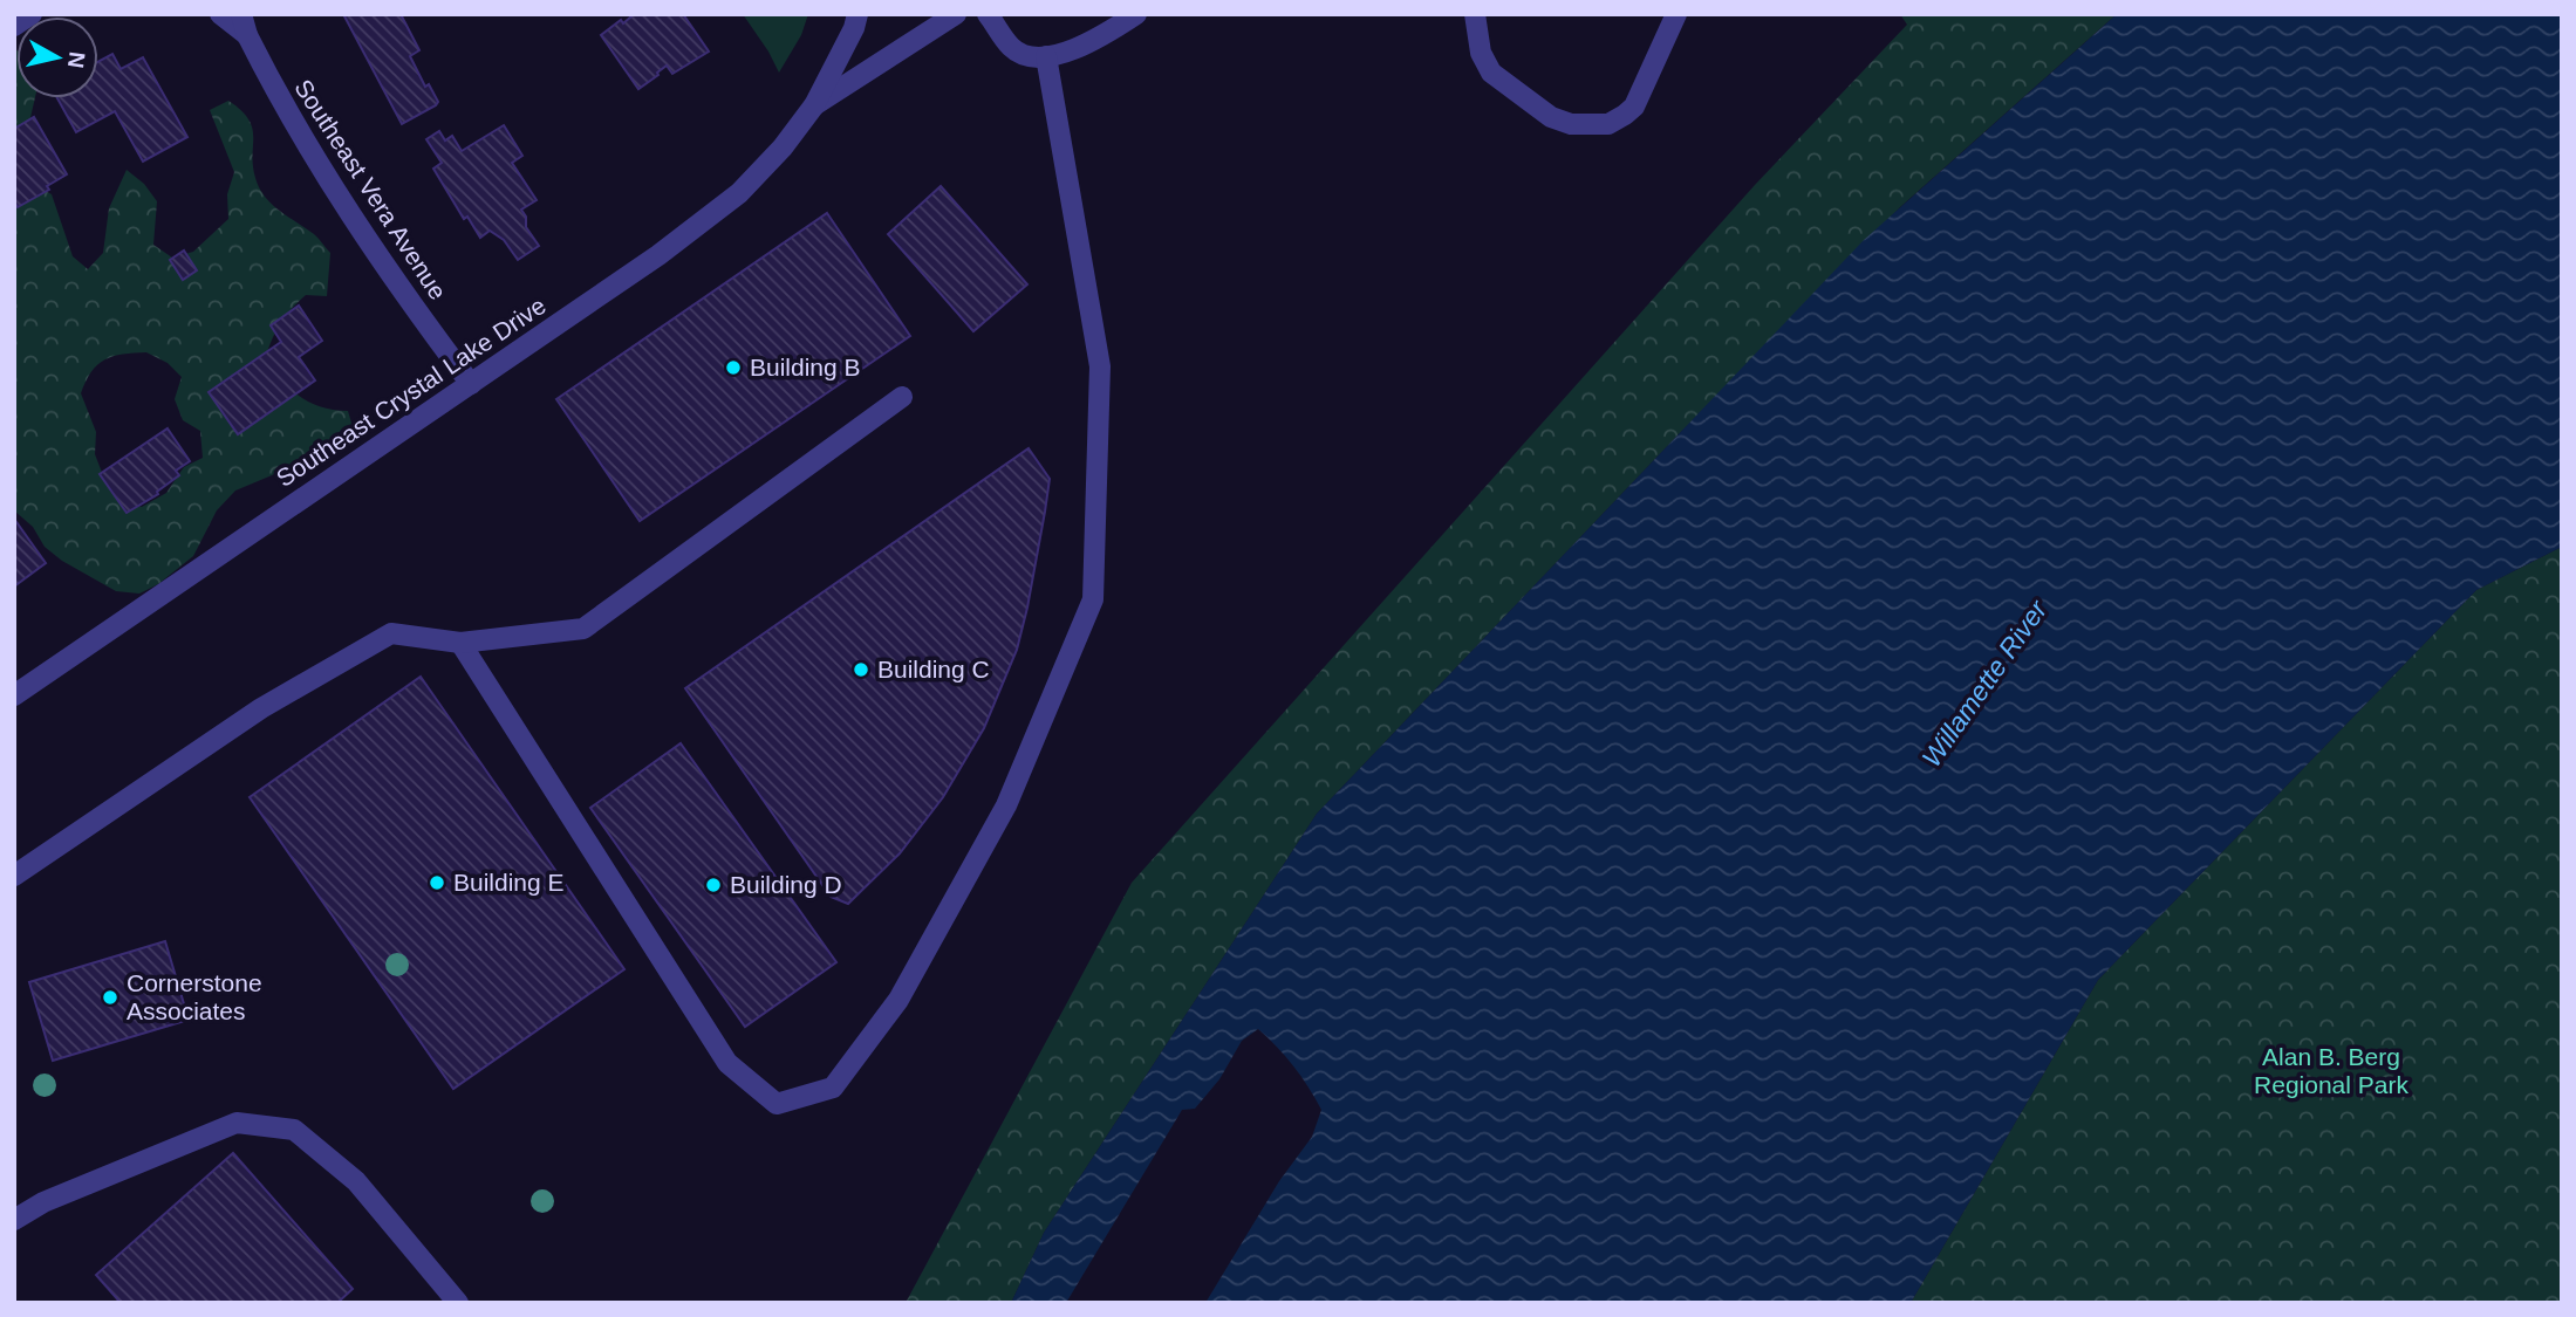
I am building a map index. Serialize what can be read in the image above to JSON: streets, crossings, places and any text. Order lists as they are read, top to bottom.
{
  "streets": {
    "street": ["Southeast Vera Avenue", "Southeast Crystal Lake Drive"]
  },
  "crossings": [
    ["Southeast Vera Avenue", "Southeast Crystal Lake Drive"]
  ],
  "water": ["Willamette River"],
  "parks": ["Alan B. Berg Regional Park"],
  "places": [
    "Building B",
    "Building C",
    "Building E",
    "Building D",
    "Cornerstone Associates"
  ],
  "north": "right"
}
